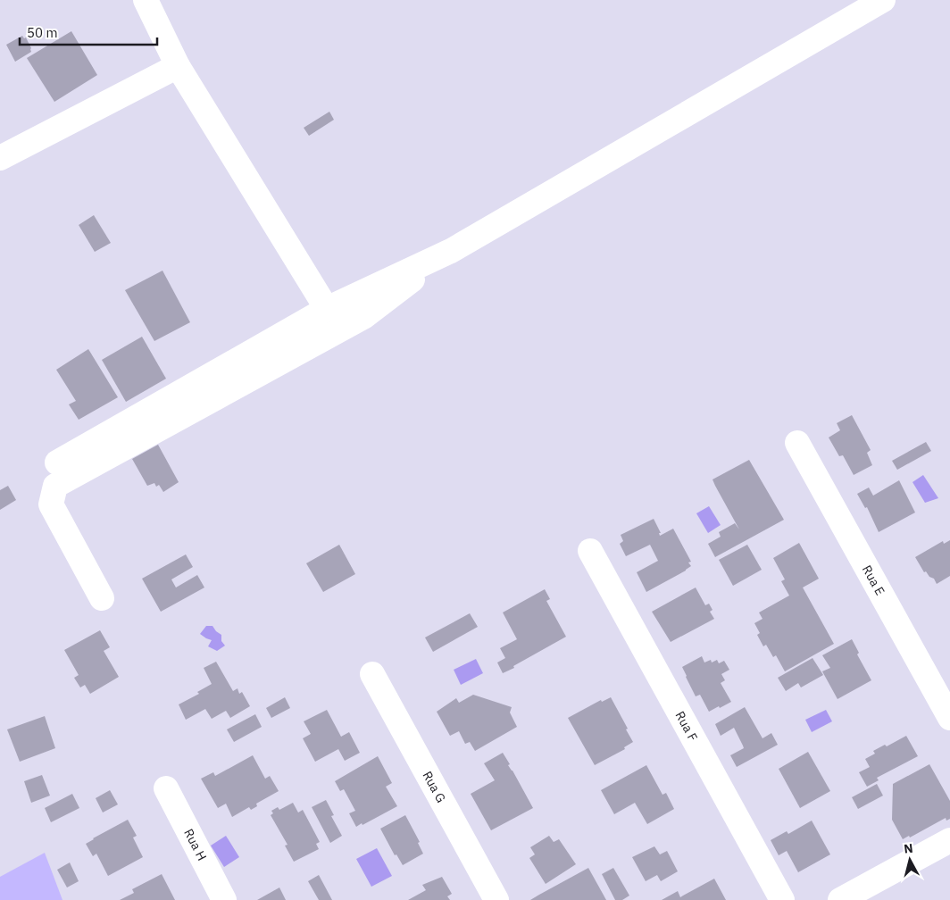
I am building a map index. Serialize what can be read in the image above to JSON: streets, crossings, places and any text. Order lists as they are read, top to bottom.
{
  "streets": {
    "street": [
      "Rua E",
      "Rua F",
      "Rua G",
      "Rua H"
    ]
  },
  "scale_bar": "50 m",
  "north": "top"
}
